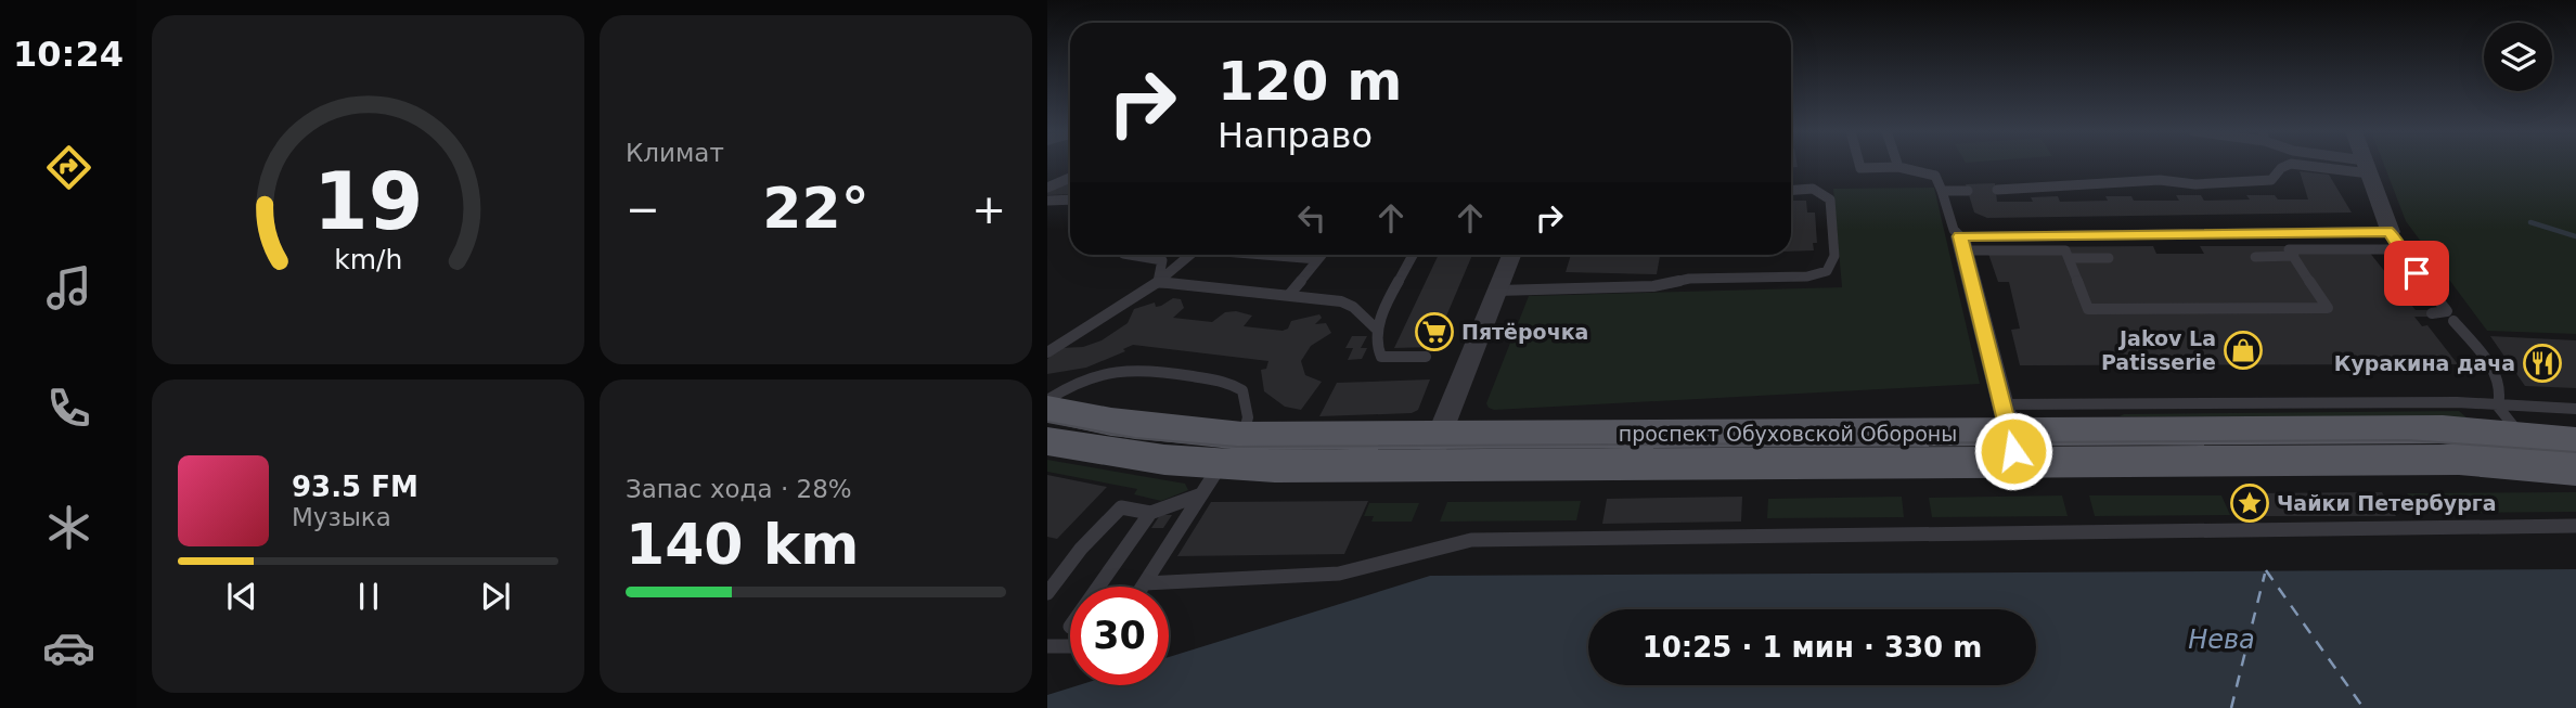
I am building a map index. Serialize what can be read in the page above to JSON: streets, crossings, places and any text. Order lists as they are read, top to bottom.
{
  "streets": {
    "main road": ["проспект Обуховской Обороны"]
  },
  "water": ["Нева"],
  "places": {
    "supermarket": ["Пятёрочка"],
    "shop": ["Jakov La Patisserie"],
    "restaurant": ["Куракина дача"],
    "place": ["Чайки Петербурга"]
  },
  "page": {
    "tabs": "10:24",
    "tile": [
      "Климат",
      ["Запас хода · 28%", "140 km"]
    ],
    "turn": ["120 m", "Направо"],
    "heat": ["−", "22°", "+"],
    "song": ["93.5 FM", "Музыка"],
    "limit": "30",
    "trip": "10:25 · 1 мин · 330 m",
    "gauge": ["19", "km/h"]
  }
}
